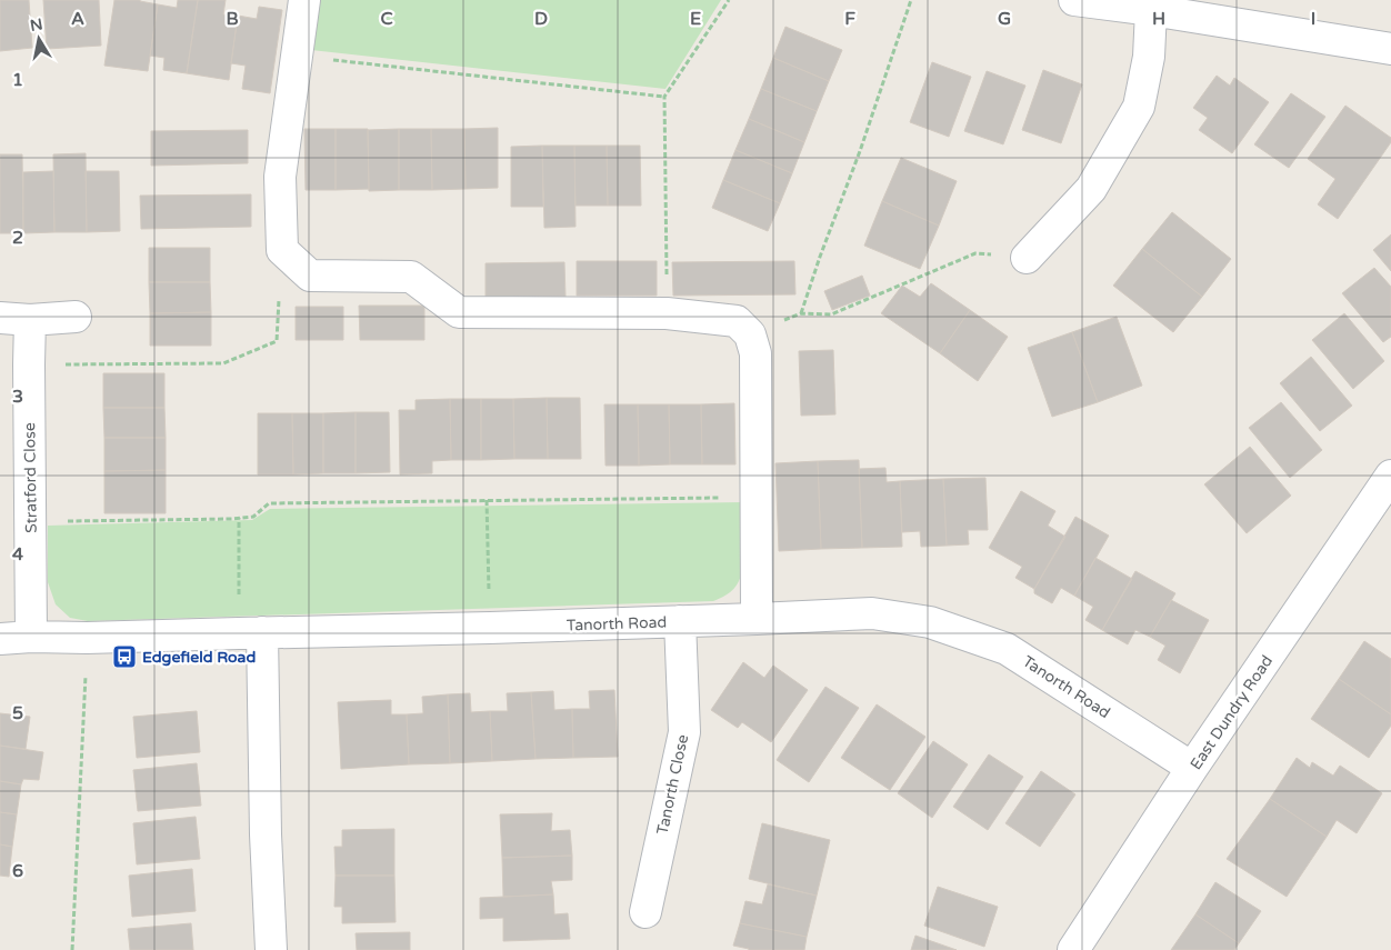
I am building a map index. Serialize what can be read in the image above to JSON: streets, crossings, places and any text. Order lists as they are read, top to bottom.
{
  "streets": {
    "street": [
      "Stratford Close",
      "Tanorth Road",
      "East Dundry Road",
      "Tanorth Close"
    ]
  },
  "crossings": [
    ["Stratford Close", "Tanorth Road"],
    ["Tanorth Road", "East Dundry Road"],
    ["Tanorth Road", "Tanorth Close"]
  ],
  "places": {
    "bus stop": ["Edgefield Road"]
  },
  "north": "top",
  "grid": {
    "columns": [
      "A",
      "B",
      "C",
      "D",
      "E",
      "F",
      "G",
      "H",
      "I"
    ],
    "rows": [
      "1",
      "2",
      "3",
      "4",
      "5",
      "6"
    ]
  }
}
